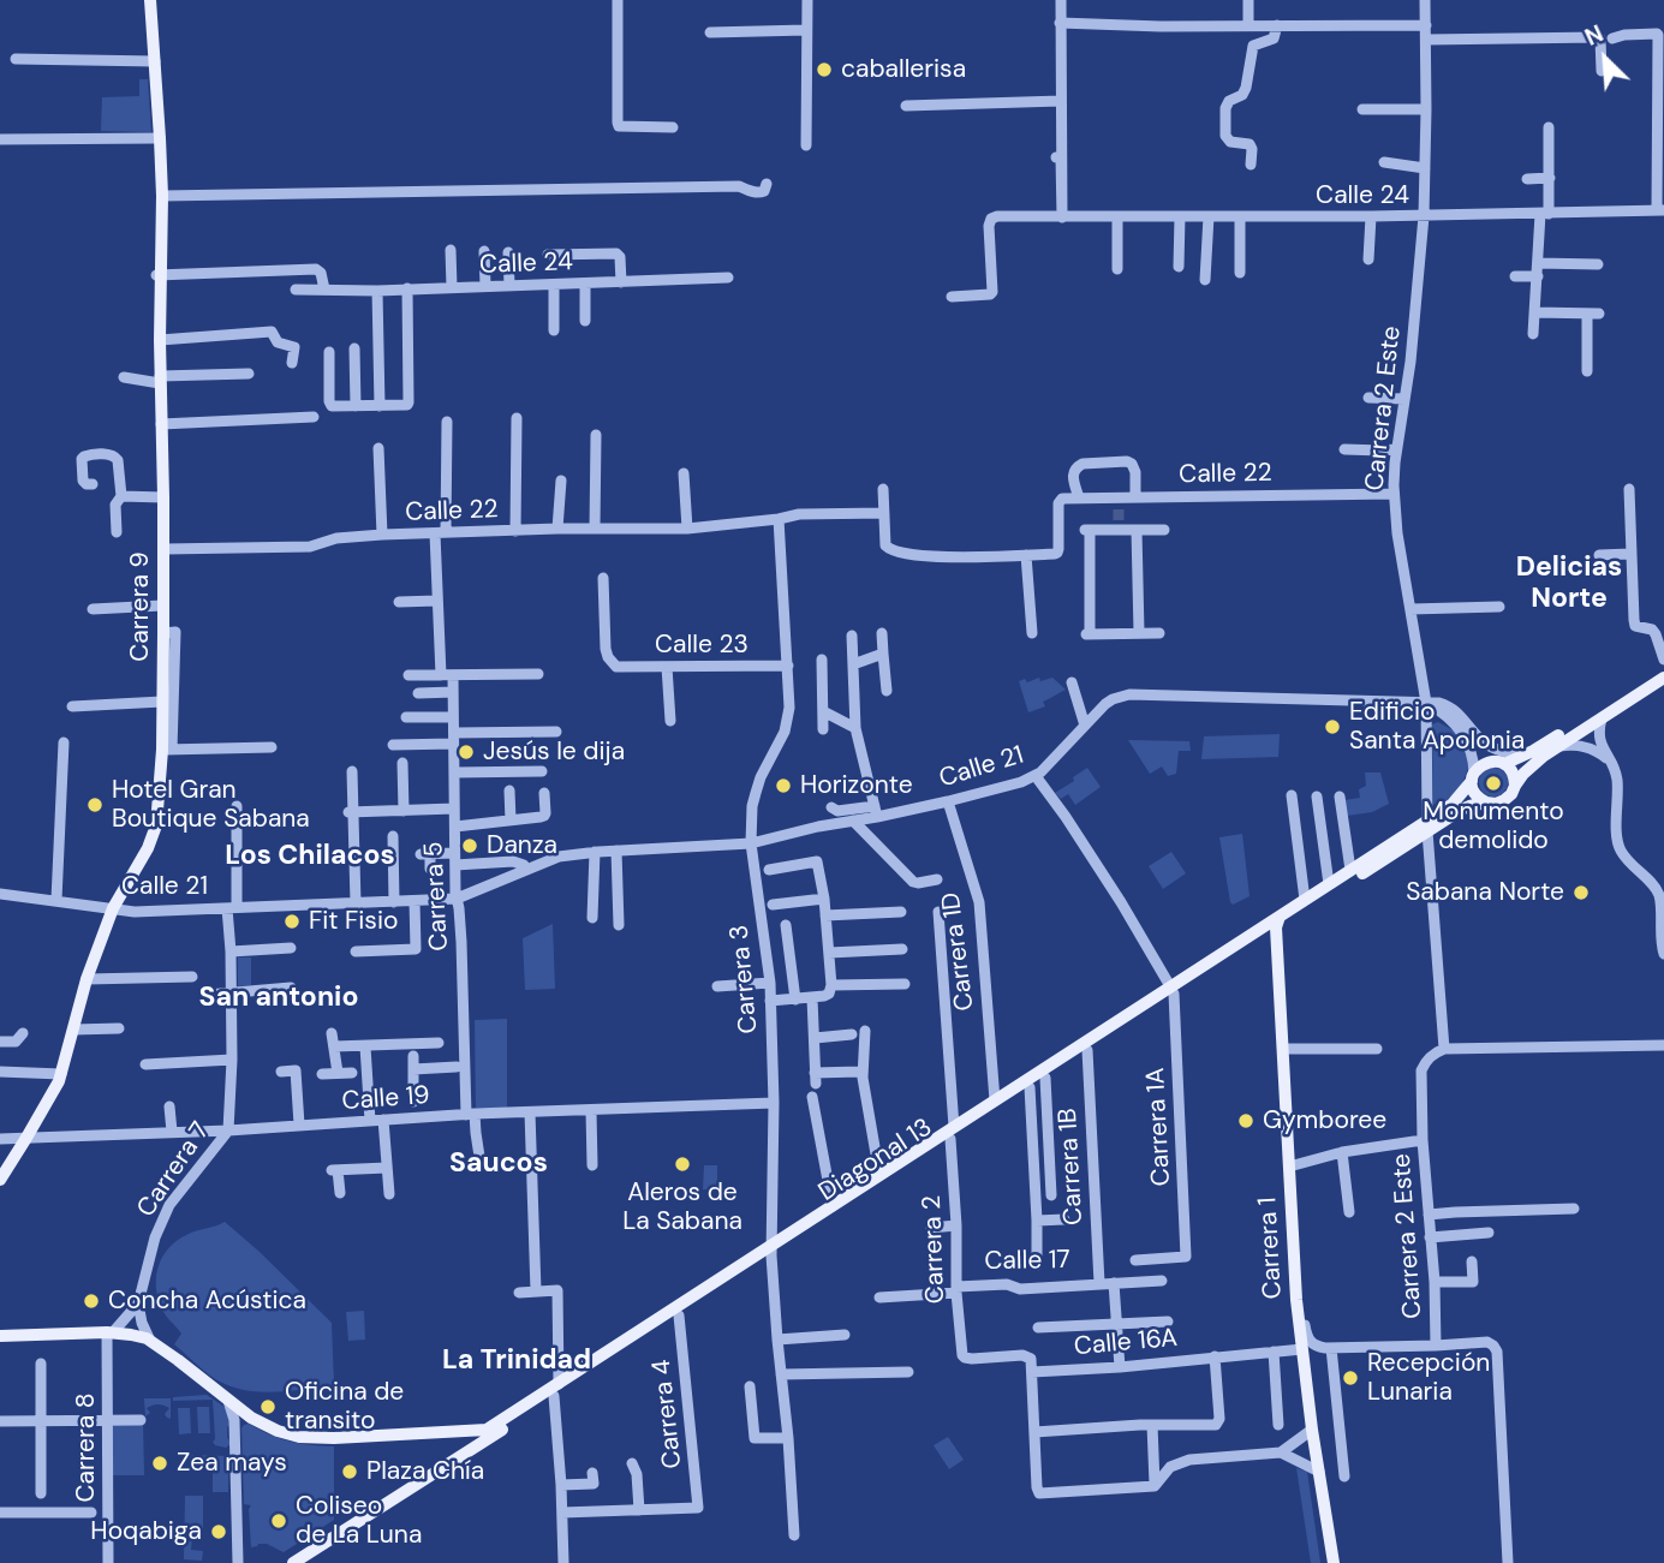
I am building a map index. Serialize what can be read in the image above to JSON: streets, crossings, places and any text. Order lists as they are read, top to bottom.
{
  "streets": {
    "main road": ["Carrera 9", "Diagonal 13", "Carrera 1"],
    "street": [
      "Calle 24",
      "Carrera 2 Este",
      "Calle 22",
      "Calle 23",
      "Calle 21",
      "Carrera 5",
      "Carrera 1D",
      "Carrera 3",
      "Calle 19",
      "Carrera 1A",
      "Carrera 1B",
      "Carrera 7",
      "Carrera 2",
      "Calle 17",
      "Calle 16A",
      "Carrera 4",
      "Carrera 8"
    ]
  },
  "crossings": [
    ["Calle 24", "Carrera 2 Este"],
    ["Carrera 2 Este", "Calle 22"],
    ["Carrera 2 Este", "Calle 21"],
    ["Carrera 2 Este", "Diagonal 13"],
    ["Calle 22", "Carrera 9"],
    ["Calle 22", "Carrera 5"],
    ["Carrera 9", "Calle 21"],
    ["Carrera 9", "Calle 19"],
    ["Calle 23", "Carrera 3"],
    ["Calle 21", "Carrera 5"],
    ["Calle 21", "Carrera 1D"],
    ["Calle 21", "Carrera 3"],
    ["Calle 21", "Carrera 1A"],
    ["Calle 21", "Carrera 7"],
    ["Carrera 5", "Calle 19"],
    ["Carrera 1D", "Diagonal 13"],
    ["Carrera 3", "Calle 19"],
    ["Carrera 3", "Diagonal 13"],
    ["Calle 19", "Carrera 7"],
    ["Carrera 1A", "Diagonal 13"],
    ["Diagonal 13", "Carrera 1B"],
    ["Diagonal 13", "Carrera 1"],
    ["Diagonal 13", "Carrera 2"],
    ["Diagonal 13", "Carrera 4"],
    ["Carrera 1B", "Calle 17"],
    ["Carrera 7", "Carrera 8"],
    ["Carrera 1", "Calle 16A"],
    ["Carrera 2", "Calle 17"],
    ["Carrera 2", "Calle 16A"]
  ],
  "districts": [
    "Delicias Norte",
    "Los Chilacos",
    "San antonio",
    "Saucos",
    "La Trinidad"
  ],
  "places": [
    "caballerisa",
    "Edificio Santa Apolonia",
    "Jesús le dija",
    "Monumento demolido",
    "Horizonte",
    "Hotel Gran Boutique Sabana",
    "Danza",
    "Sabana Norte",
    "Fit Fisio",
    "Gymboree",
    "Aleros de La Sabana",
    "Concha Acústica",
    "Recepción Lunaria",
    "Oficina de transito",
    "Zea mays",
    "Plaza Chía",
    "Coliseo de La Luna",
    "Hoqabiga"
  ],
  "north": "top left"
}
